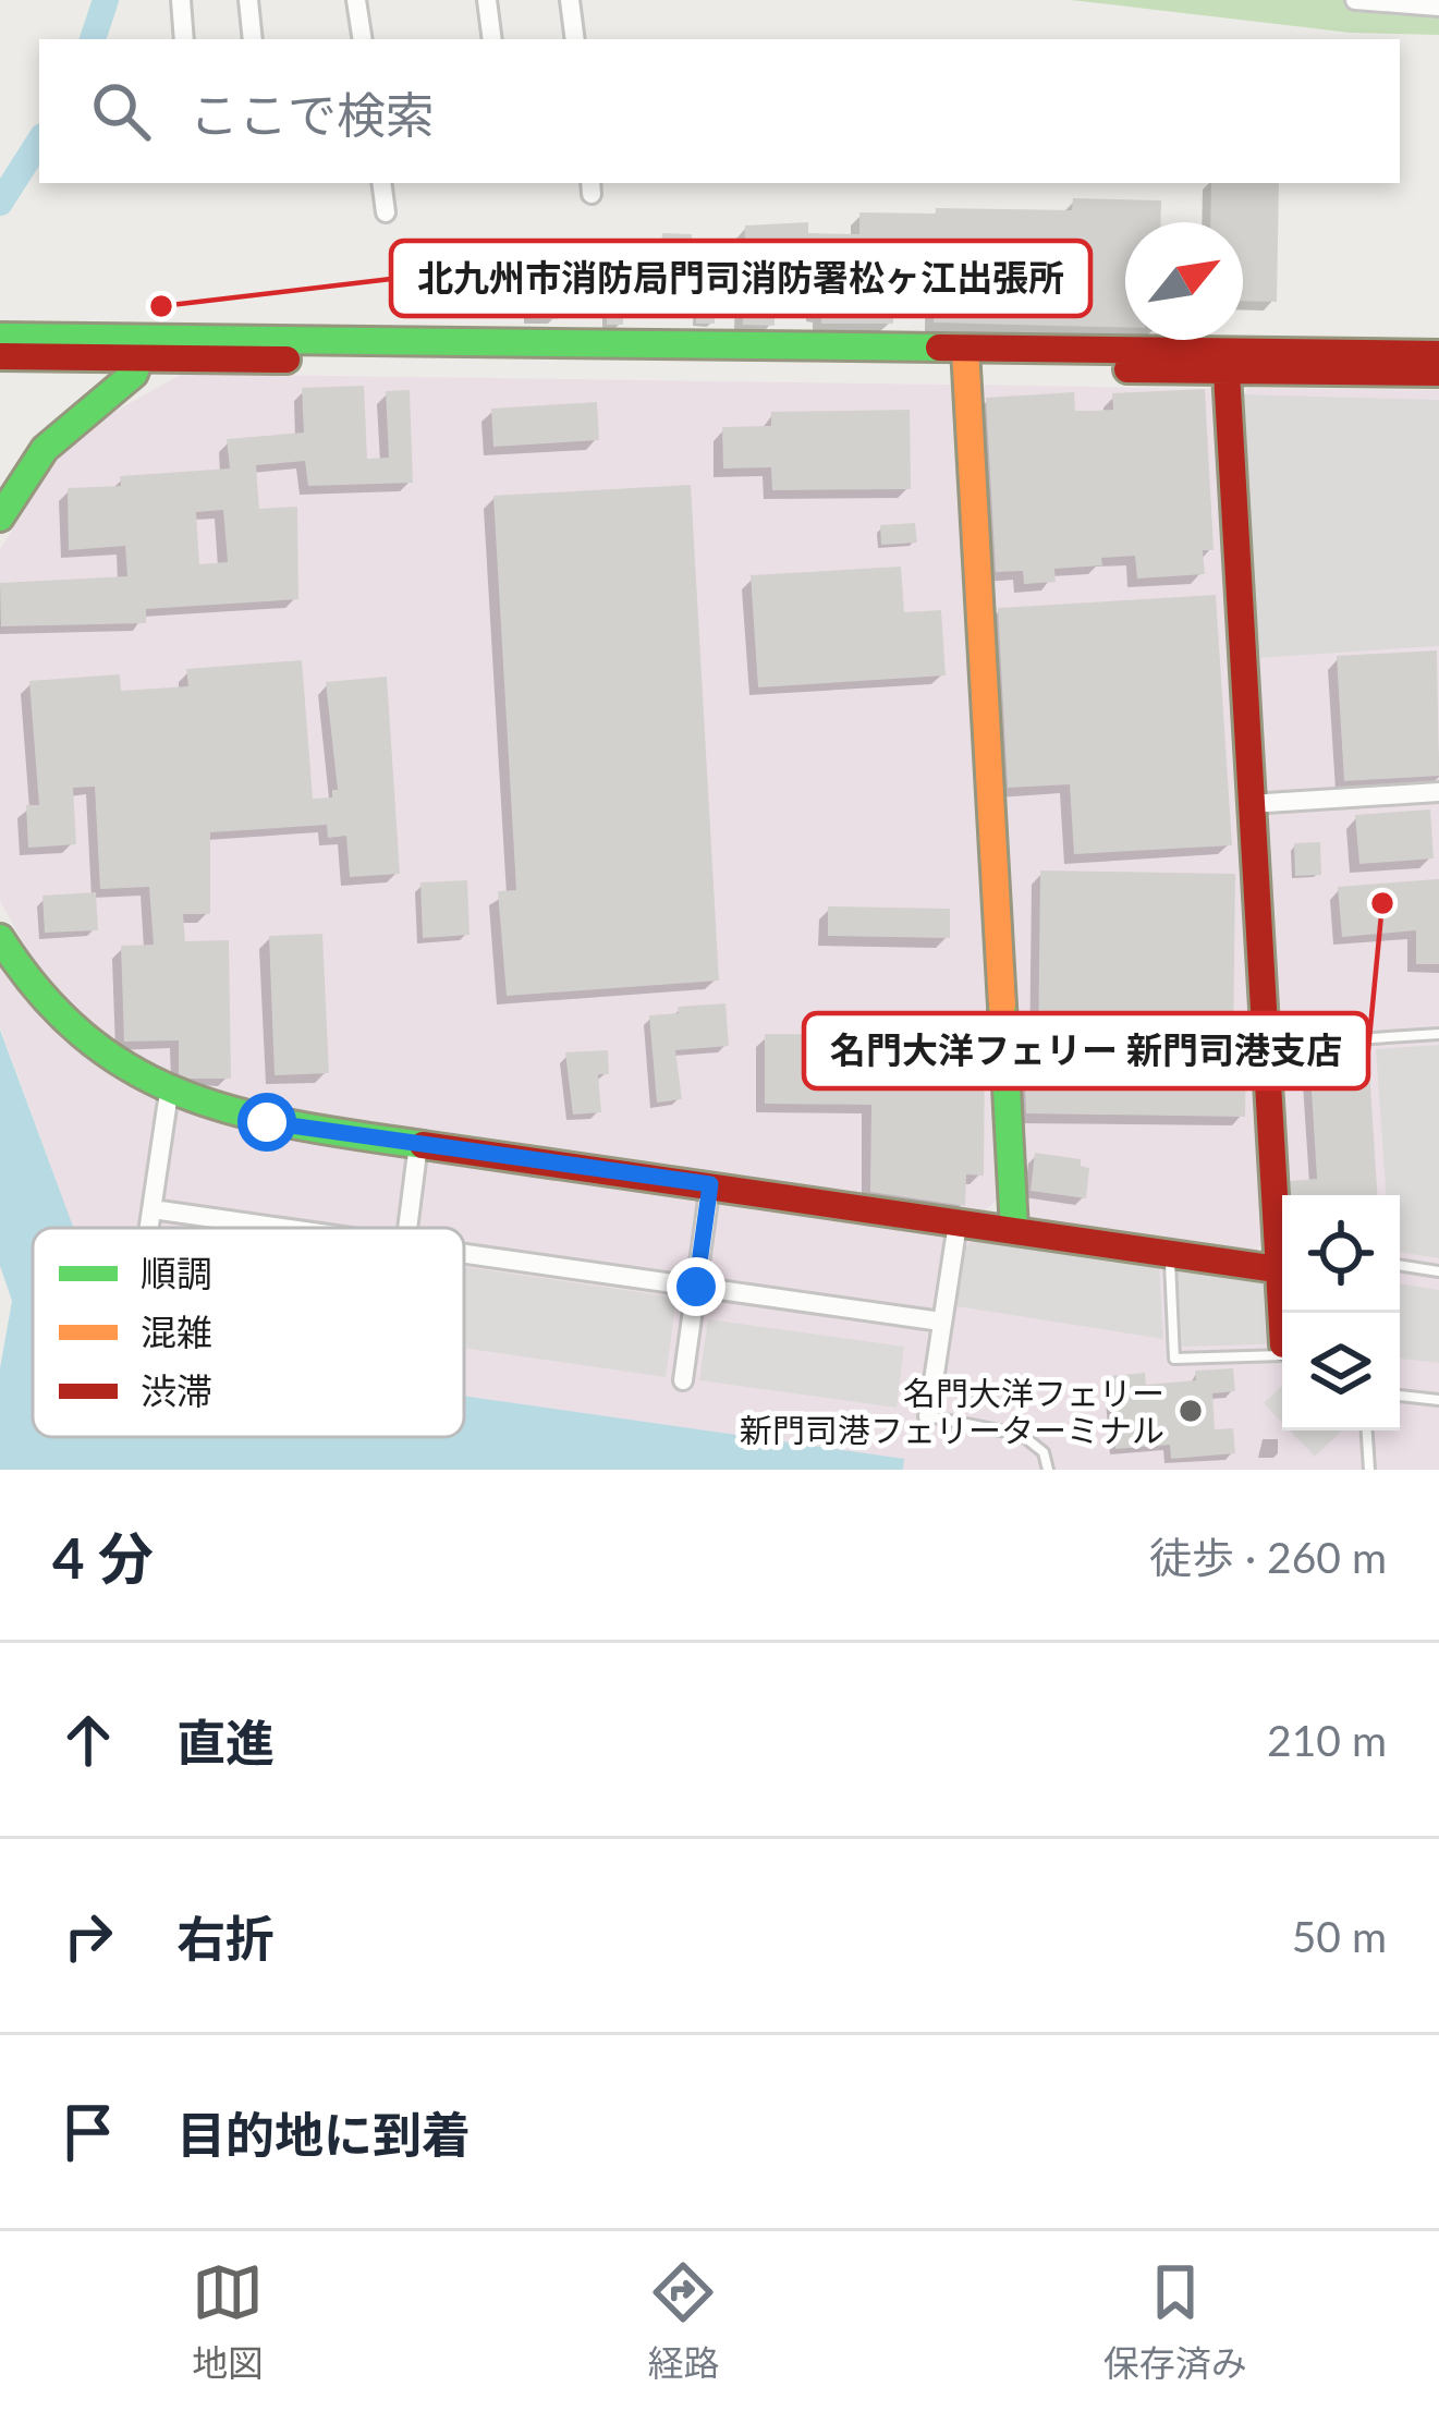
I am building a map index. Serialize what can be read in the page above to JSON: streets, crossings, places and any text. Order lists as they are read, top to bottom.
{
  "places": ["北九州市消防局門司消防署松ヶ江出張所", "名門大洋フェリー 新門司港支店", "名門大洋フェリー 新門司港フェリーターミナル"],
  "legend": ["順調", "混雑", "渋滞"],
  "north": "top right",
  "page": {
    "search": "ここで検索",
    "heading": ["4 分", "徒歩 · 260 m"],
    "list": [
      ["直進", "210 m"],
      ["右折", "50 m"],
      "目的地に到着"
    ],
    "nav": ["地図", "経路", "保存済み"]
  }
}
